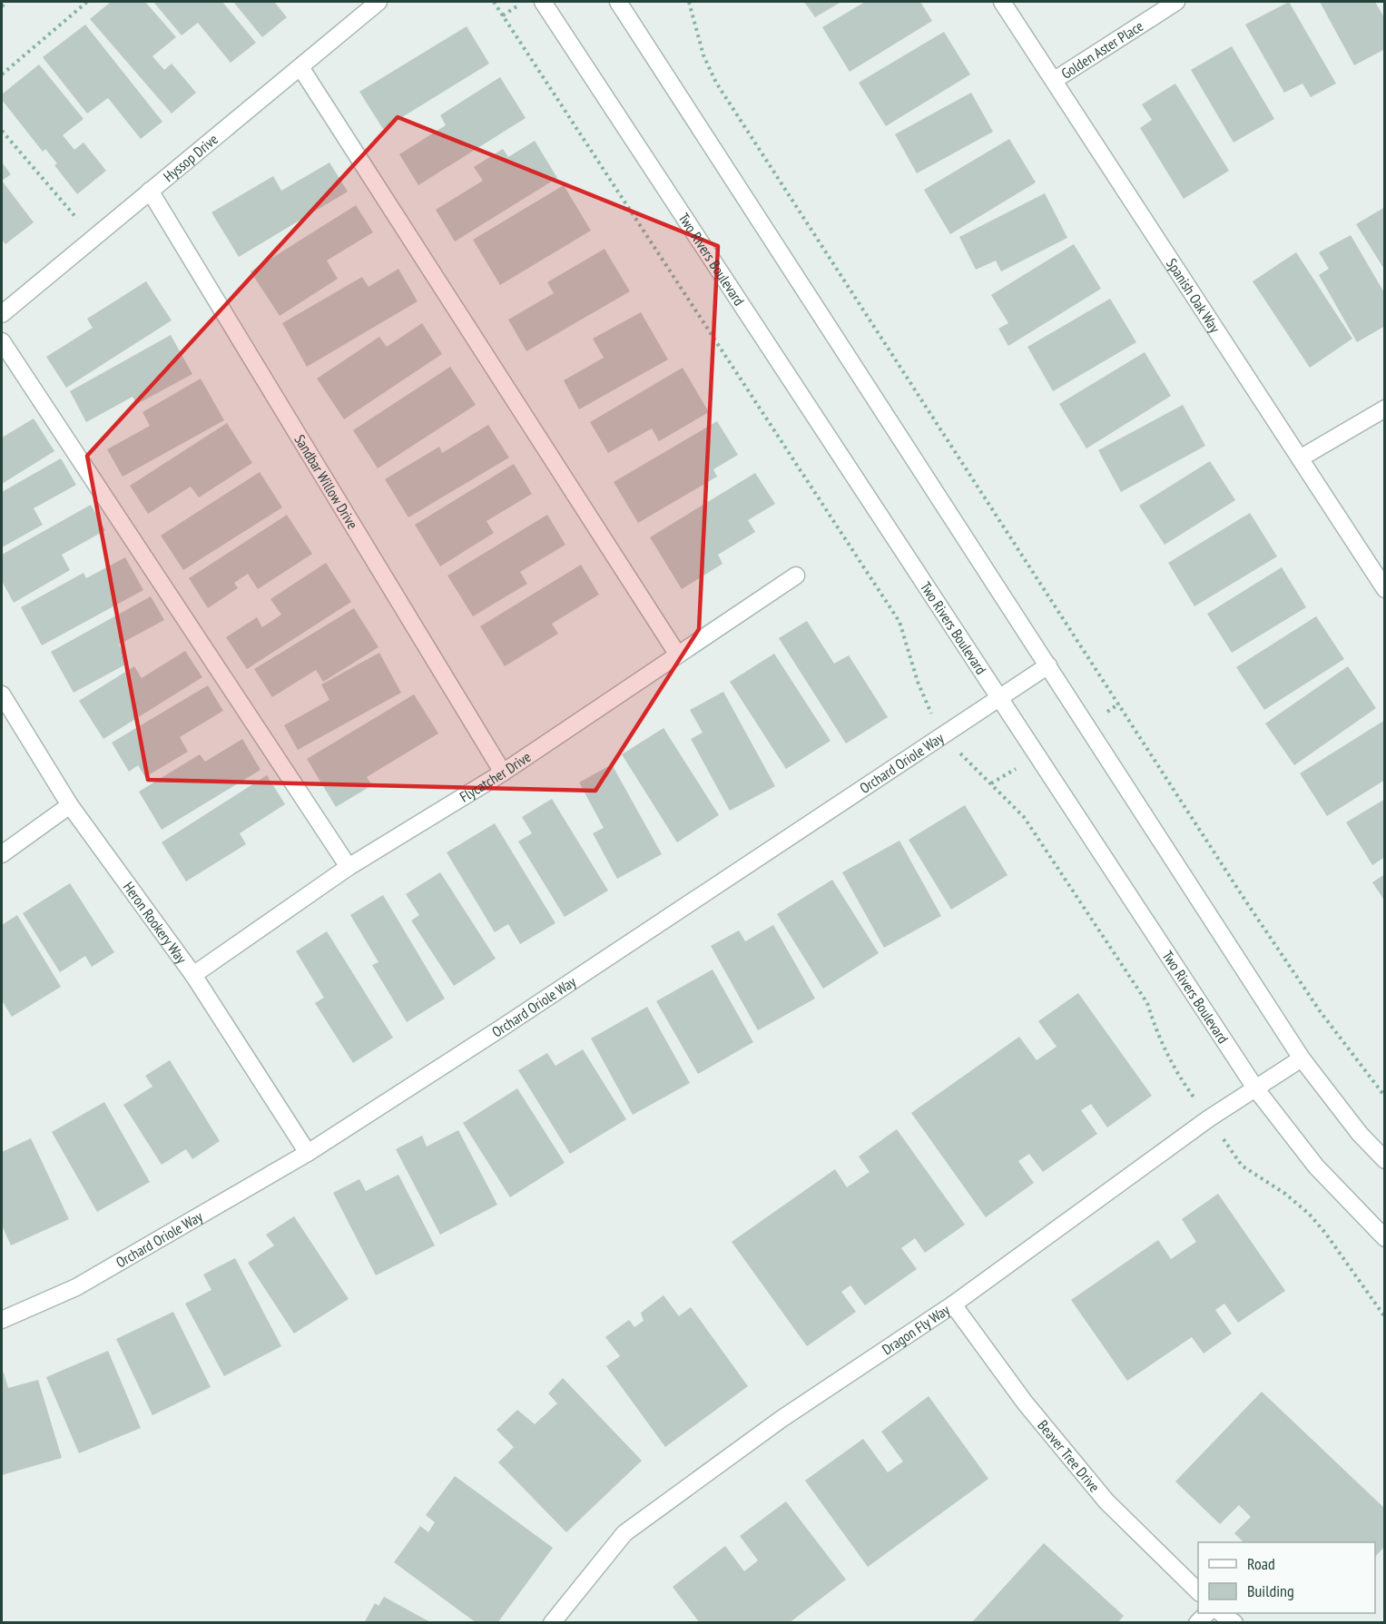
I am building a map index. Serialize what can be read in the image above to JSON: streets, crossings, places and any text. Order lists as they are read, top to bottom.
{
  "streets": {
    "street": [
      "Golden Aster Place",
      "Hyssop Drive",
      "Two Rivers Boulevard",
      "Spanish Oak Way",
      "Sandbar Willow Drive",
      "Orchard Oriole Way",
      "Flycatcher Drive",
      "Heron Rookery Way",
      "Dragon Fly Way",
      "Beaver Tree Drive"
    ]
  },
  "crossings": [
    ["Golden Aster Place", "Spanish Oak Way"],
    ["Hyssop Drive", "Sandbar Willow Drive"],
    ["Two Rivers Boulevard", "Orchard Oriole Way"],
    ["Two Rivers Boulevard", "Dragon Fly Way"],
    ["Sandbar Willow Drive", "Flycatcher Drive"],
    ["Orchard Oriole Way", "Heron Rookery Way"],
    ["Flycatcher Drive", "Heron Rookery Way"],
    ["Dragon Fly Way", "Beaver Tree Drive"]
  ],
  "legend": ["Road", "Building"]
}
